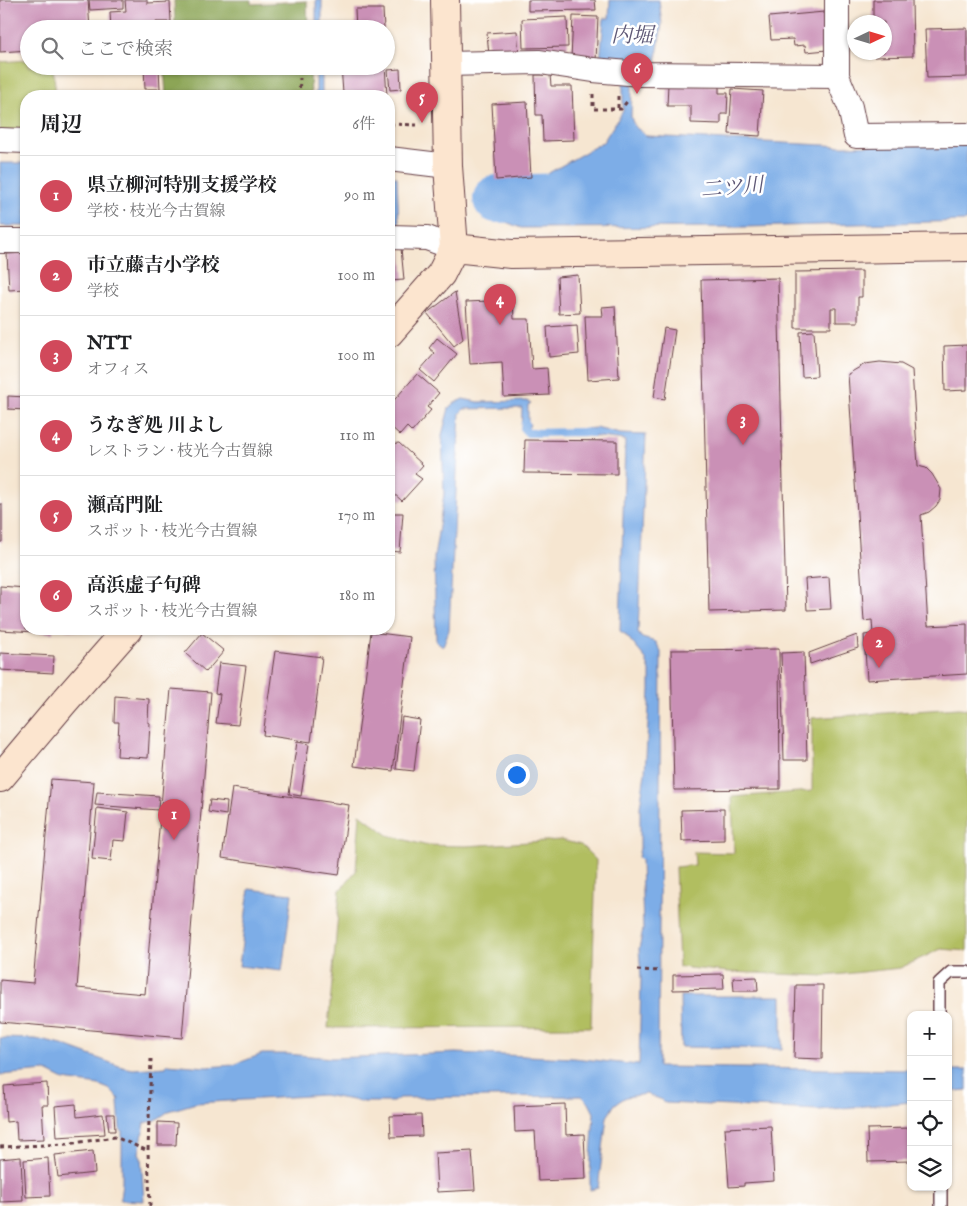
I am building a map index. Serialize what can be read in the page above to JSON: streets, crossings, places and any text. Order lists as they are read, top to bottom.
{
  "water": ["内堀", "二ツ川"],
  "north": "right",
  "page": {
    "search": "ここで検索",
    "pins": [
      "6",
      "5",
      "4",
      "3",
      "2",
      "1"
    ],
    "heading": ["周辺", "6件"],
    "list": [
      {
        "mark": "1",
        "name": "県立柳河特別支援学校",
        "note": "学校 · 枝光今古賀線",
        "value": "90 m"
      },
      {
        "mark": "2",
        "name": "市立藤吉小学校",
        "note": "学校",
        "value": "100 m"
      },
      {
        "mark": "3",
        "name": "NTT",
        "note": "オフィス",
        "value": "100 m"
      },
      {
        "mark": "4",
        "name": "うなぎ処 川よし",
        "note": "レストラン · 枝光今古賀線",
        "value": "110 m"
      },
      {
        "mark": "5",
        "name": "瀬高門阯",
        "note": "スポット · 枝光今古賀線",
        "value": "170 m"
      },
      {
        "mark": "6",
        "name": "高浜虚子句碑",
        "note": "スポット · 枝光今古賀線",
        "value": "180 m"
      }
    ],
    "map_buttons": ["+", "−"]
  }
}
